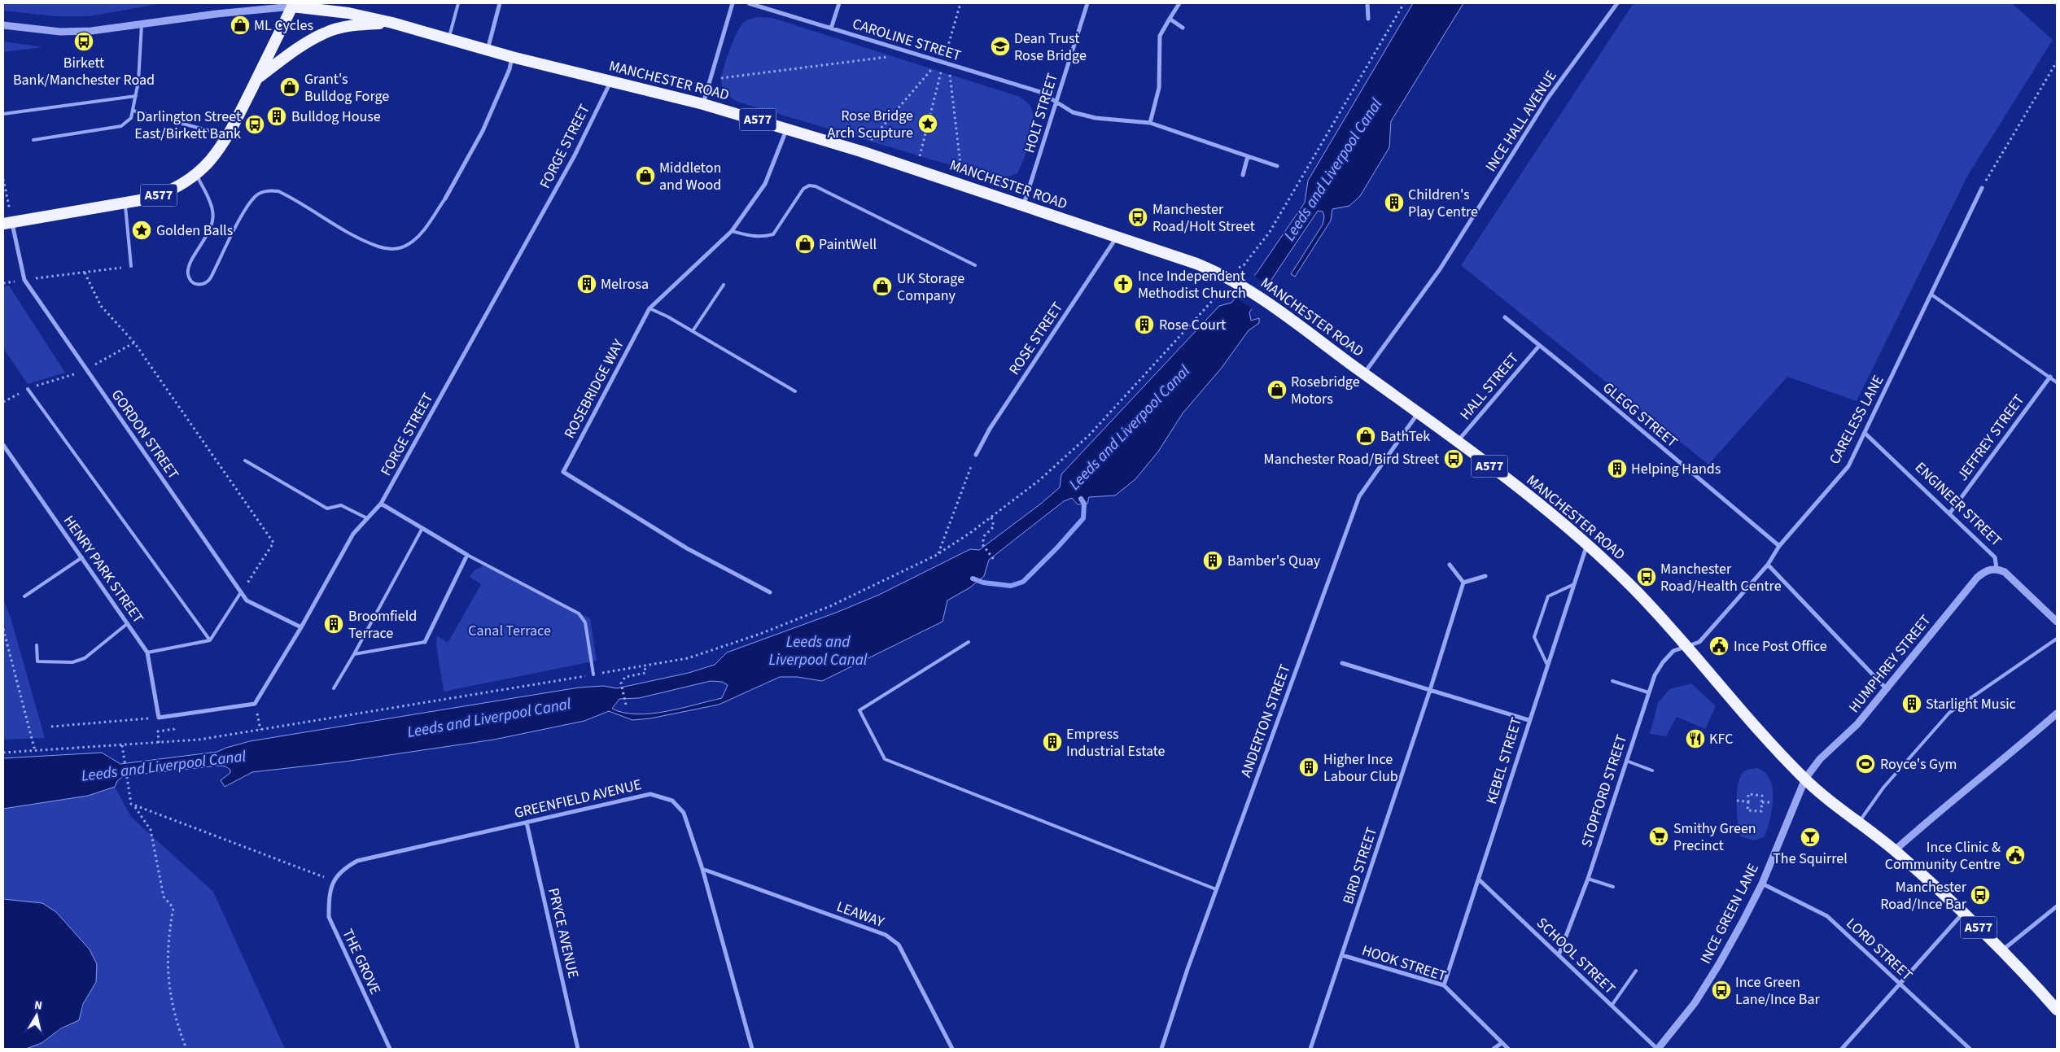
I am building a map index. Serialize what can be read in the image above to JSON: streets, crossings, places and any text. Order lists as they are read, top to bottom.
{
  "streets": {
    "highway": ["MANCHESTER ROAD", "A577"],
    "street": [
      "CAROLINE STREET",
      "HOLT STREET",
      "INCE HALL AVENUE",
      "FORGE STREET",
      "ROSE STREET",
      "HALL STREET",
      "ROSEBRIDGE WAY",
      "GLEGG STREET",
      "CARELESS LANE",
      "GORDON STREET",
      "JEFFREY STREET",
      "ENGINEER STREET",
      "HENRY PARK STREET",
      "HUMPHREY STREET",
      "ANDERTON STREET",
      "KEBEL STREET",
      "STOPFORD STREET",
      "GREENFIELD AVENUE",
      "BIRD STREET",
      "INCE GREEN LANE",
      "LEAWAY",
      "PRYCE AVENUE",
      "LORD STREET",
      "SCHOOL STREET",
      "THE GROVE",
      "HOOK STREET"
    ]
  },
  "crossings": [
    ["CAROLINE STREET", "HOLT STREET"],
    ["MANCHESTER ROAD", "HOLT STREET"],
    ["MANCHESTER ROAD", "A577"],
    ["MANCHESTER ROAD", "INCE HALL AVENUE"],
    ["MANCHESTER ROAD", "FORGE STREET"],
    ["MANCHESTER ROAD", "ROSE STREET"],
    ["MANCHESTER ROAD", "HALL STREET"],
    ["MANCHESTER ROAD", "ROSEBRIDGE WAY"],
    ["MANCHESTER ROAD", "CARELESS LANE"],
    ["MANCHESTER ROAD", "HUMPHREY STREET"],
    ["MANCHESTER ROAD", "ANDERTON STREET"],
    ["MANCHESTER ROAD", "KEBEL STREET"],
    ["MANCHESTER ROAD", "STOPFORD STREET"],
    ["MANCHESTER ROAD", "INCE GREEN LANE"],
    ["A577", "GORDON STREET"],
    ["FORGE STREET", "GORDON STREET"],
    ["HALL STREET", "GLEGG STREET"],
    ["GLEGG STREET", "CARELESS LANE"],
    ["CARELESS LANE", "ENGINEER STREET"],
    ["CARELESS LANE", "STOPFORD STREET"],
    ["JEFFREY STREET", "ENGINEER STREET"],
    ["ENGINEER STREET", "HUMPHREY STREET"],
    ["HUMPHREY STREET", "INCE GREEN LANE"],
    ["KEBEL STREET", "SCHOOL STREET"],
    ["KEBEL STREET", "HOOK STREET"],
    ["STOPFORD STREET", "SCHOOL STREET"],
    ["GREENFIELD AVENUE", "LEAWAY"],
    ["GREENFIELD AVENUE", "PRYCE AVENUE"],
    ["GREENFIELD AVENUE", "THE GROVE"],
    ["BIRD STREET", "HOOK STREET"],
    ["INCE GREEN LANE", "LORD STREET"],
    ["INCE GREEN LANE", "SCHOOL STREET"]
  ],
  "water": ["Leeds and Liverpool Canal"],
  "parks": ["Canal Terrace"],
  "places": {
    "shop": [
      "ML Cycles",
      "Grant's Bulldog Forge",
      "Middleton and Wood",
      "PaintWell",
      "UK Storage Company",
      "Rosebridge Motors",
      "BathTek"
    ],
    "bus stop": [
      "Birkett Bank/Manchester Road",
      "Darlington Street East/Birkett Bank",
      "Manchester Road/Holt Street",
      "Manchester Road/Bird Street",
      "Manchester Road/Health Centre",
      "Manchester Road/Ince Bar",
      "Ince Green Lane/Ince Bar"
    ],
    "school or university": ["Dean Trust Rose Bridge"],
    "building": [
      "Bulldog House",
      "Children's Play Centre",
      "Melrosa",
      "Rose Court",
      "Helping Hands",
      "Bamber's Quay",
      "Broomfield Terrace",
      "Starlight Music",
      "Empress Industrial Estate",
      "Higher Ince Labour Club"
    ],
    "place": ["Rose Bridge Arch Scupture", "Golden Balls"],
    "church": ["Ince Independent Methodist Church"],
    "public building": ["Ince Post Office", "Ince Clinic & Community Centre"],
    "restaurant": ["KFC"],
    "sports": ["Royce's Gym"],
    "supermarket": ["Smithy Green Precinct"],
    "bar": ["The Squirrel"]
  },
  "north": "top"
}
